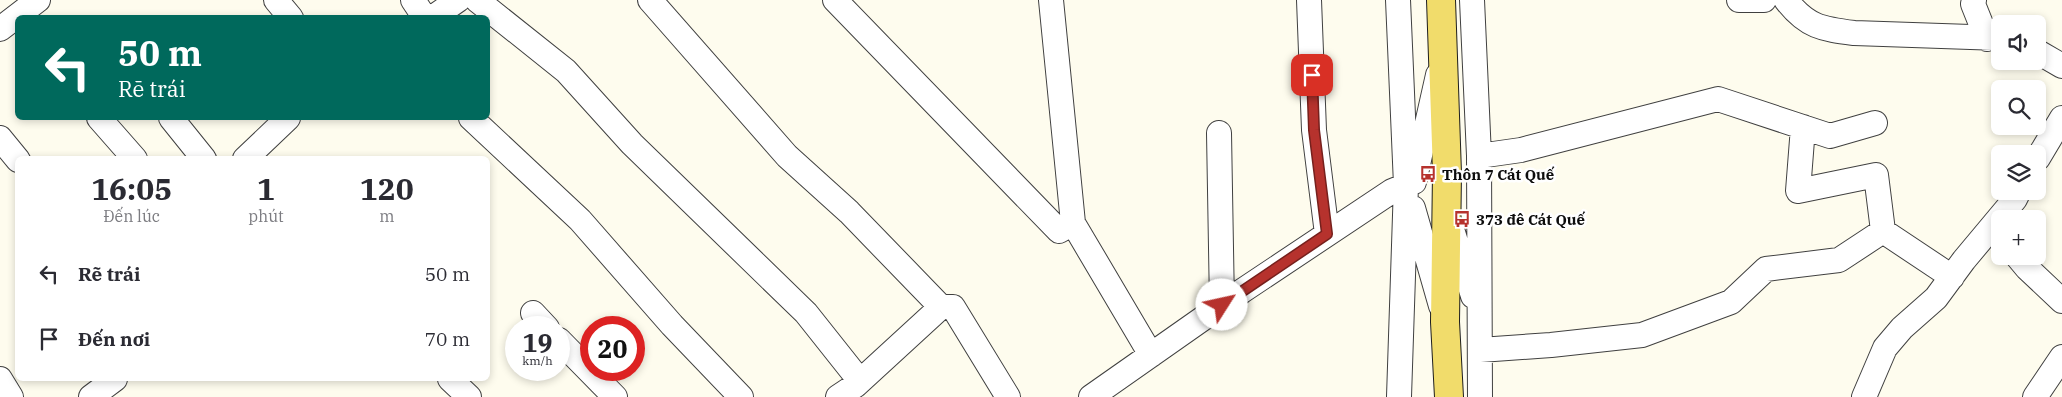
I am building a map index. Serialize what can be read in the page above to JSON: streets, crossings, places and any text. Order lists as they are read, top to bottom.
{
  "places": {
    "bus stop": ["Thôn 7 Cát Quế", "373 đê Cát Quế"]
  },
  "page": {
    "map_buttons": "+",
    "turn": ["50 m", "Rẽ trái"],
    "eta": [
      "16:05",
      "Đến lúc",
      "1",
      "phút",
      "120",
      "m"
    ],
    "list": [
      {
        "name": "Rẽ trái",
        "value": "50 m"
      },
      {
        "name": "Đến nơi",
        "value": "70 m"
      }
    ],
    "speed": "19 km/h",
    "limit": "20"
  }
}
